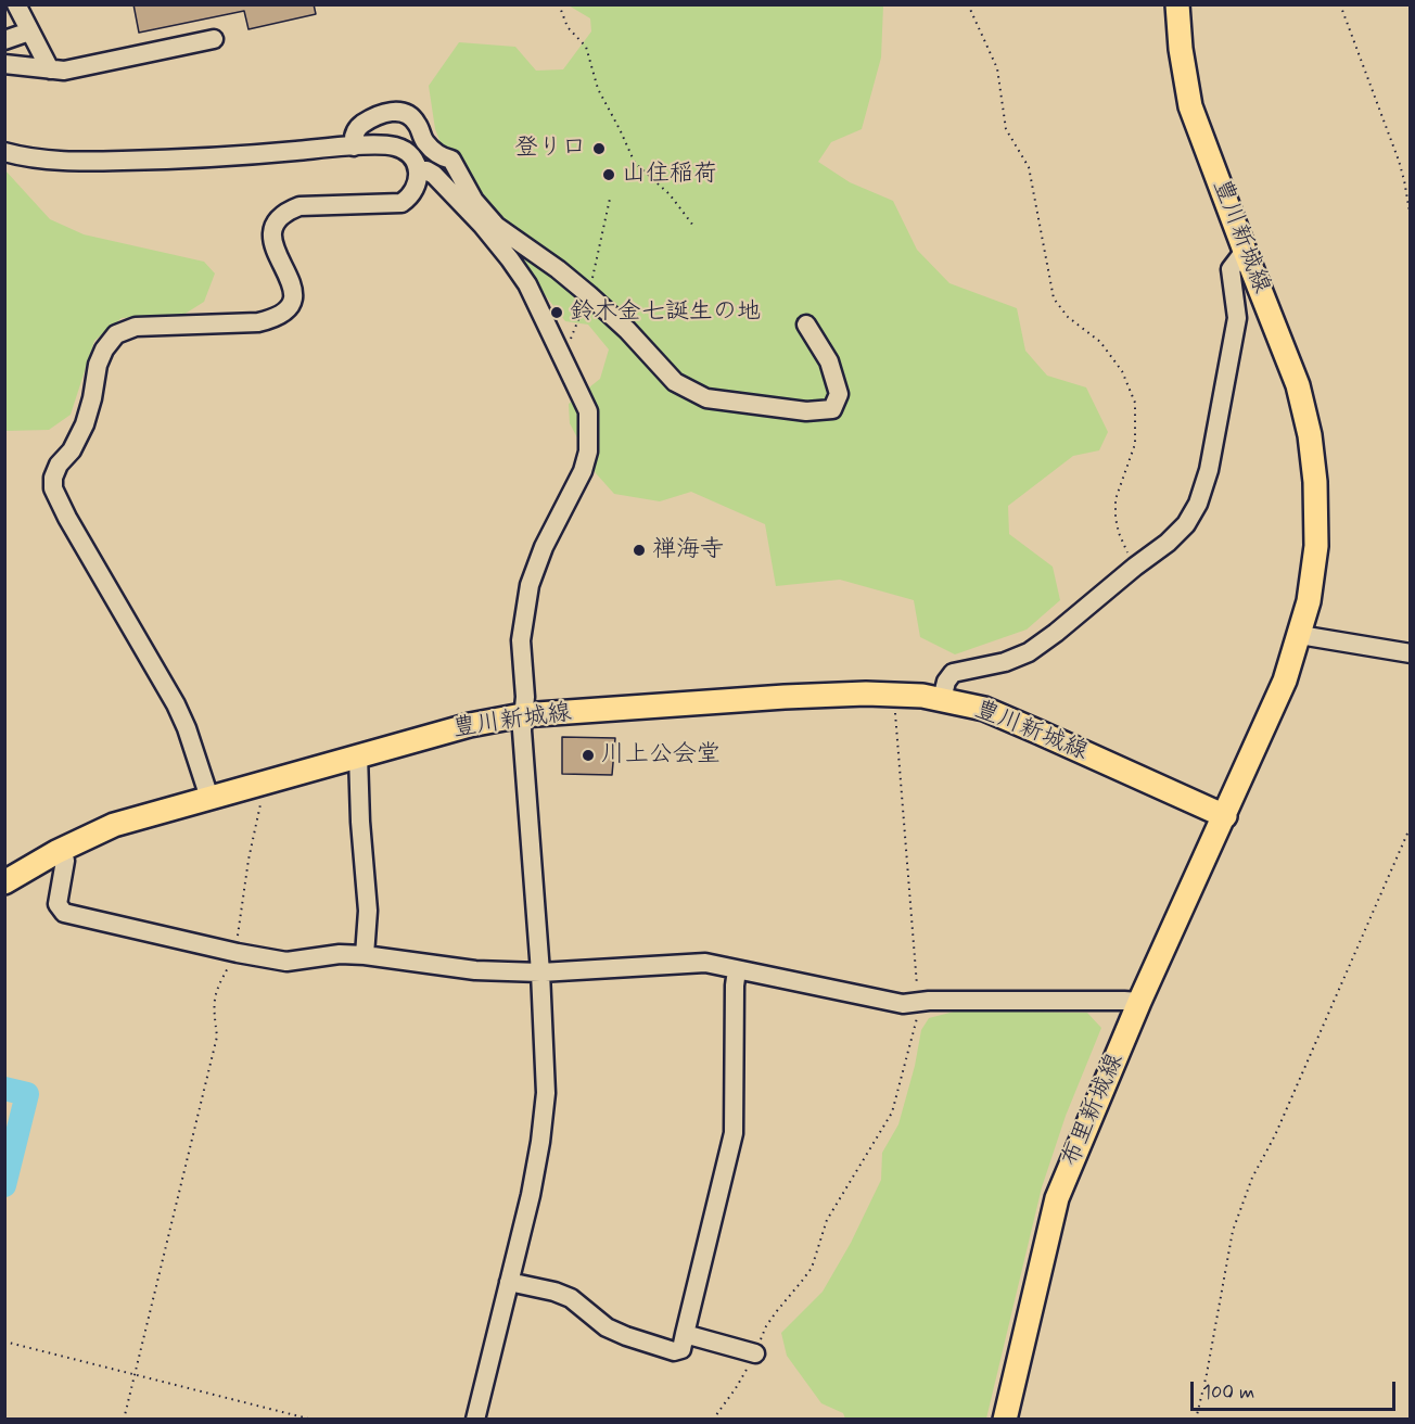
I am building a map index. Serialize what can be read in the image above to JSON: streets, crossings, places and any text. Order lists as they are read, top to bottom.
{
  "streets": {
    "main road": ["豊川新城線", "布里新城線"]
  },
  "crossings": [
    ["豊川新城線", "布里新城線"]
  ],
  "places": [
    "登り口",
    "山住稲荷",
    "鈴木金七誕生の地",
    "禅海寺",
    "川上公会堂"
  ],
  "scale_bar": "100 m"
}
